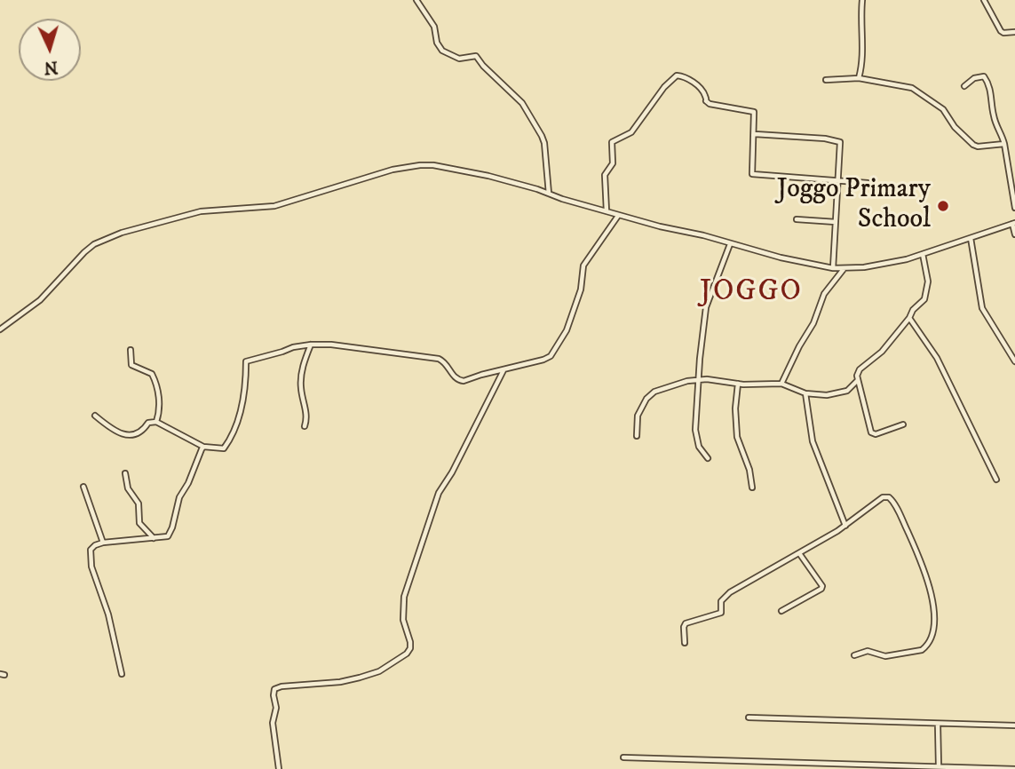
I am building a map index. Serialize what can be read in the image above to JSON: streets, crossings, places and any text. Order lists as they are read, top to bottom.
{
  "districts": ["JOGGO"],
  "places": ["Joggo Primary School"],
  "north": "bottom"
}
